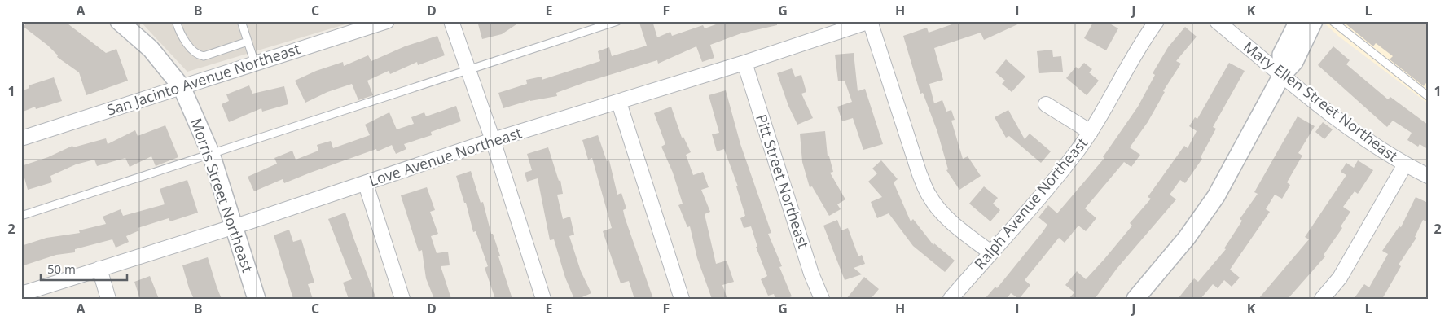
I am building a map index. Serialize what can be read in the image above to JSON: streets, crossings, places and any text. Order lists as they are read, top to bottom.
{
  "streets": {
    "street": [
      "San Jacinto Avenue Northeast",
      "Mary Ellen Street Northeast",
      "Love Avenue Northeast",
      "Pitt Street Northeast",
      "Morris Street Northeast",
      "Ralph Avenue Northeast"
    ]
  },
  "crossings": [
    ["San Jacinto Avenue Northeast", "Morris Street Northeast"],
    ["Love Avenue Northeast", "Pitt Street Northeast"],
    ["Love Avenue Northeast", "Morris Street Northeast"]
  ],
  "scale_bar": "50 m",
  "grid": {
    "columns": [
      "A",
      "B",
      "C",
      "D",
      "E",
      "F",
      "G",
      "H",
      "I",
      "J",
      "K",
      "L"
    ],
    "rows": ["1", "2"]
  }
}
